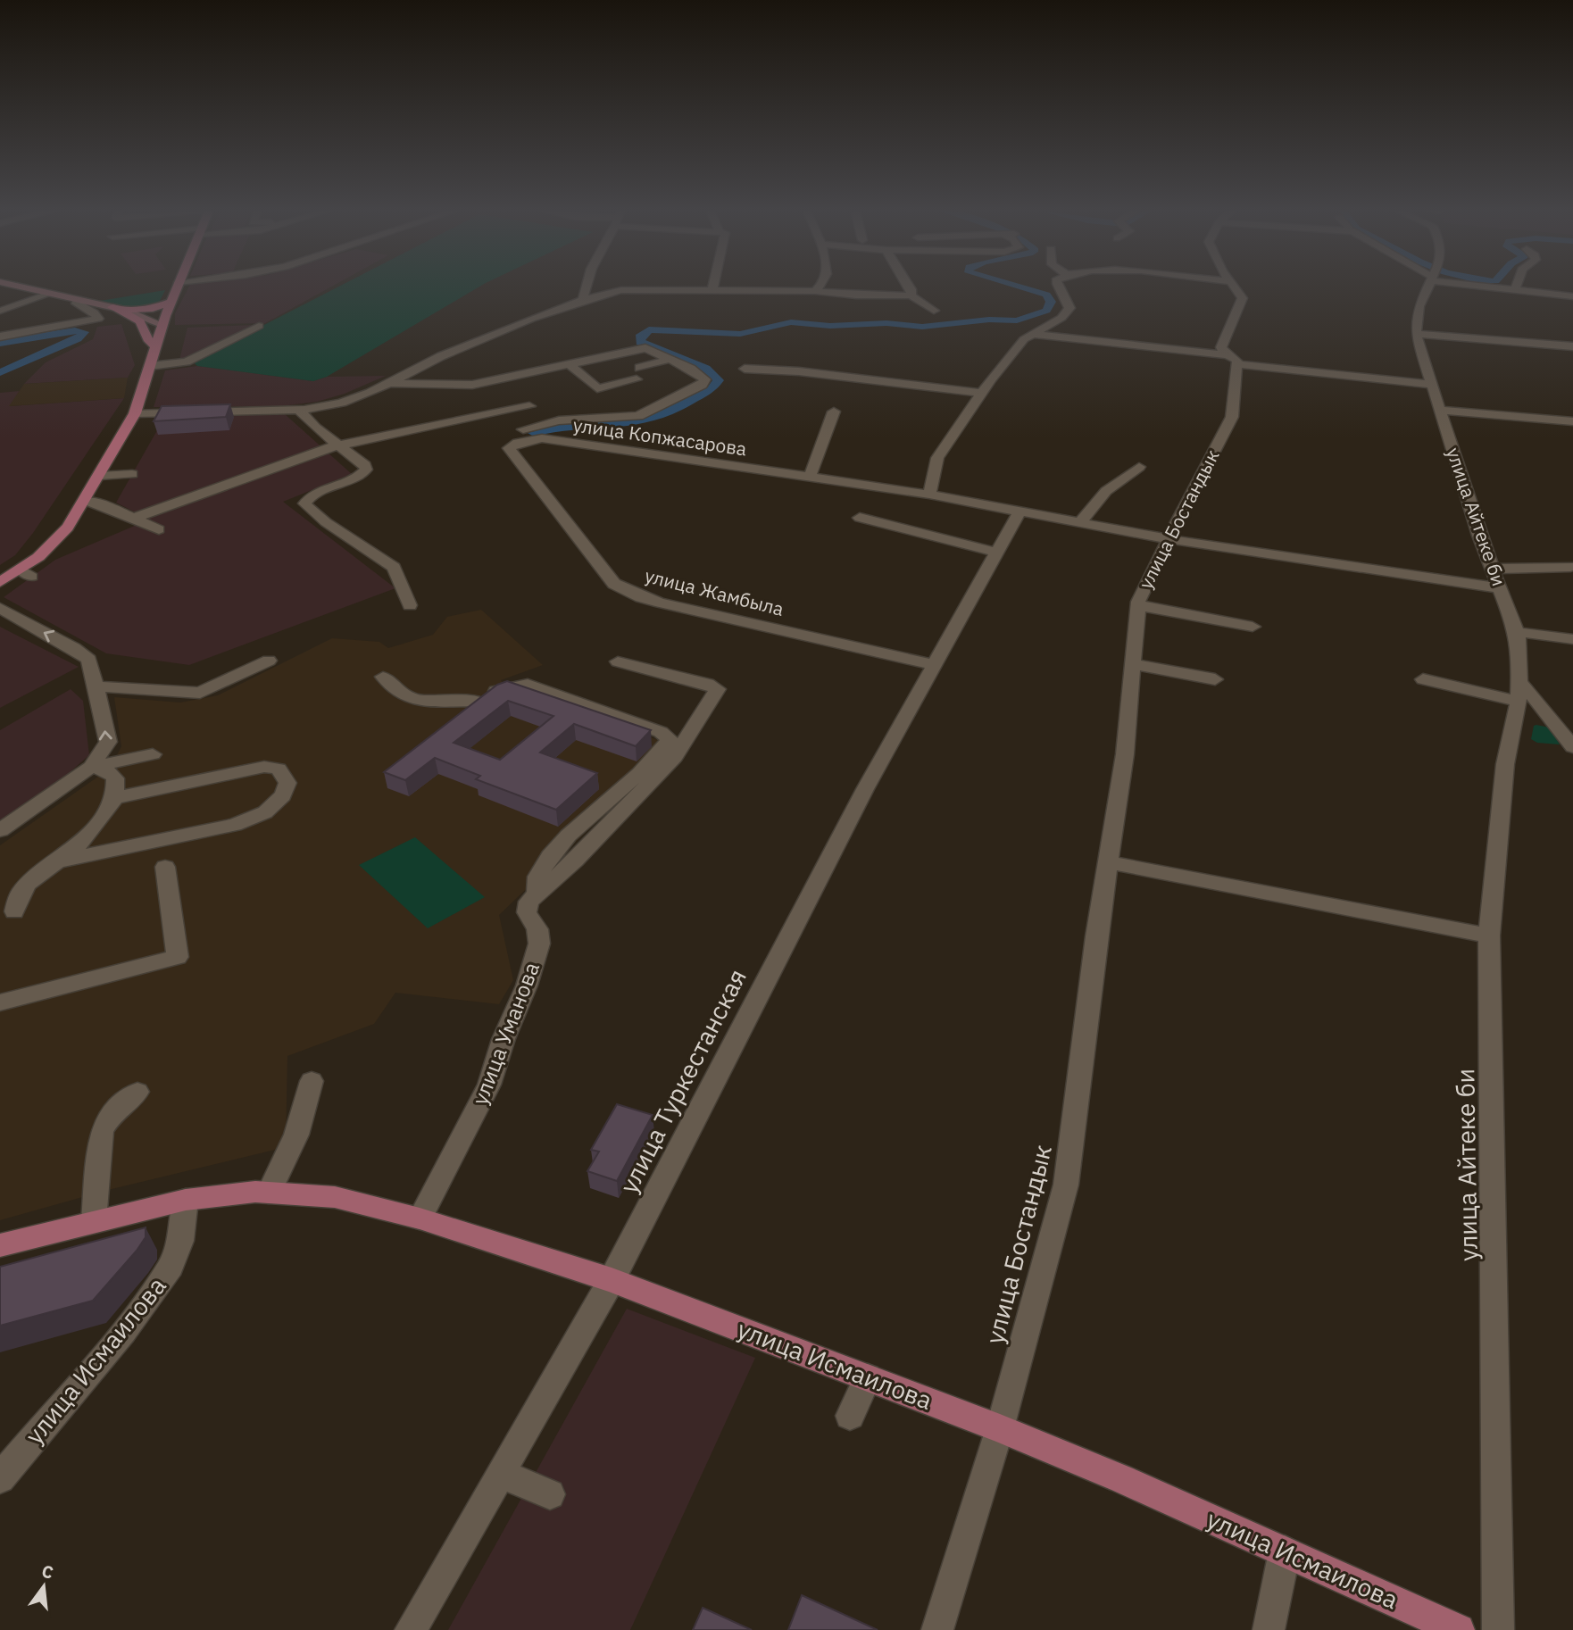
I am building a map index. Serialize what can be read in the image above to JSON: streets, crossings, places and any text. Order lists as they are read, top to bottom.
{
  "streets": {
    "main road": ["улица Исмаилова"],
    "street": [
      "улица Копжасарова",
      "улица Айтеке би",
      "улица Бостандык",
      "улица Жамбыла",
      "улица Уманова",
      "улица Туркестанская"
    ]
  },
  "crossings": [
    ["улица Копжасарова", "улица Жамбыла"],
    ["улица Бостандык", "улица Исмаилова"],
    ["улица Жамбыла", "улица Туркестанская"],
    ["улица Уманова", "улица Исмаилова"],
    ["улица Туркестанская", "улица Исмаилова"]
  ],
  "north": "top"
}
